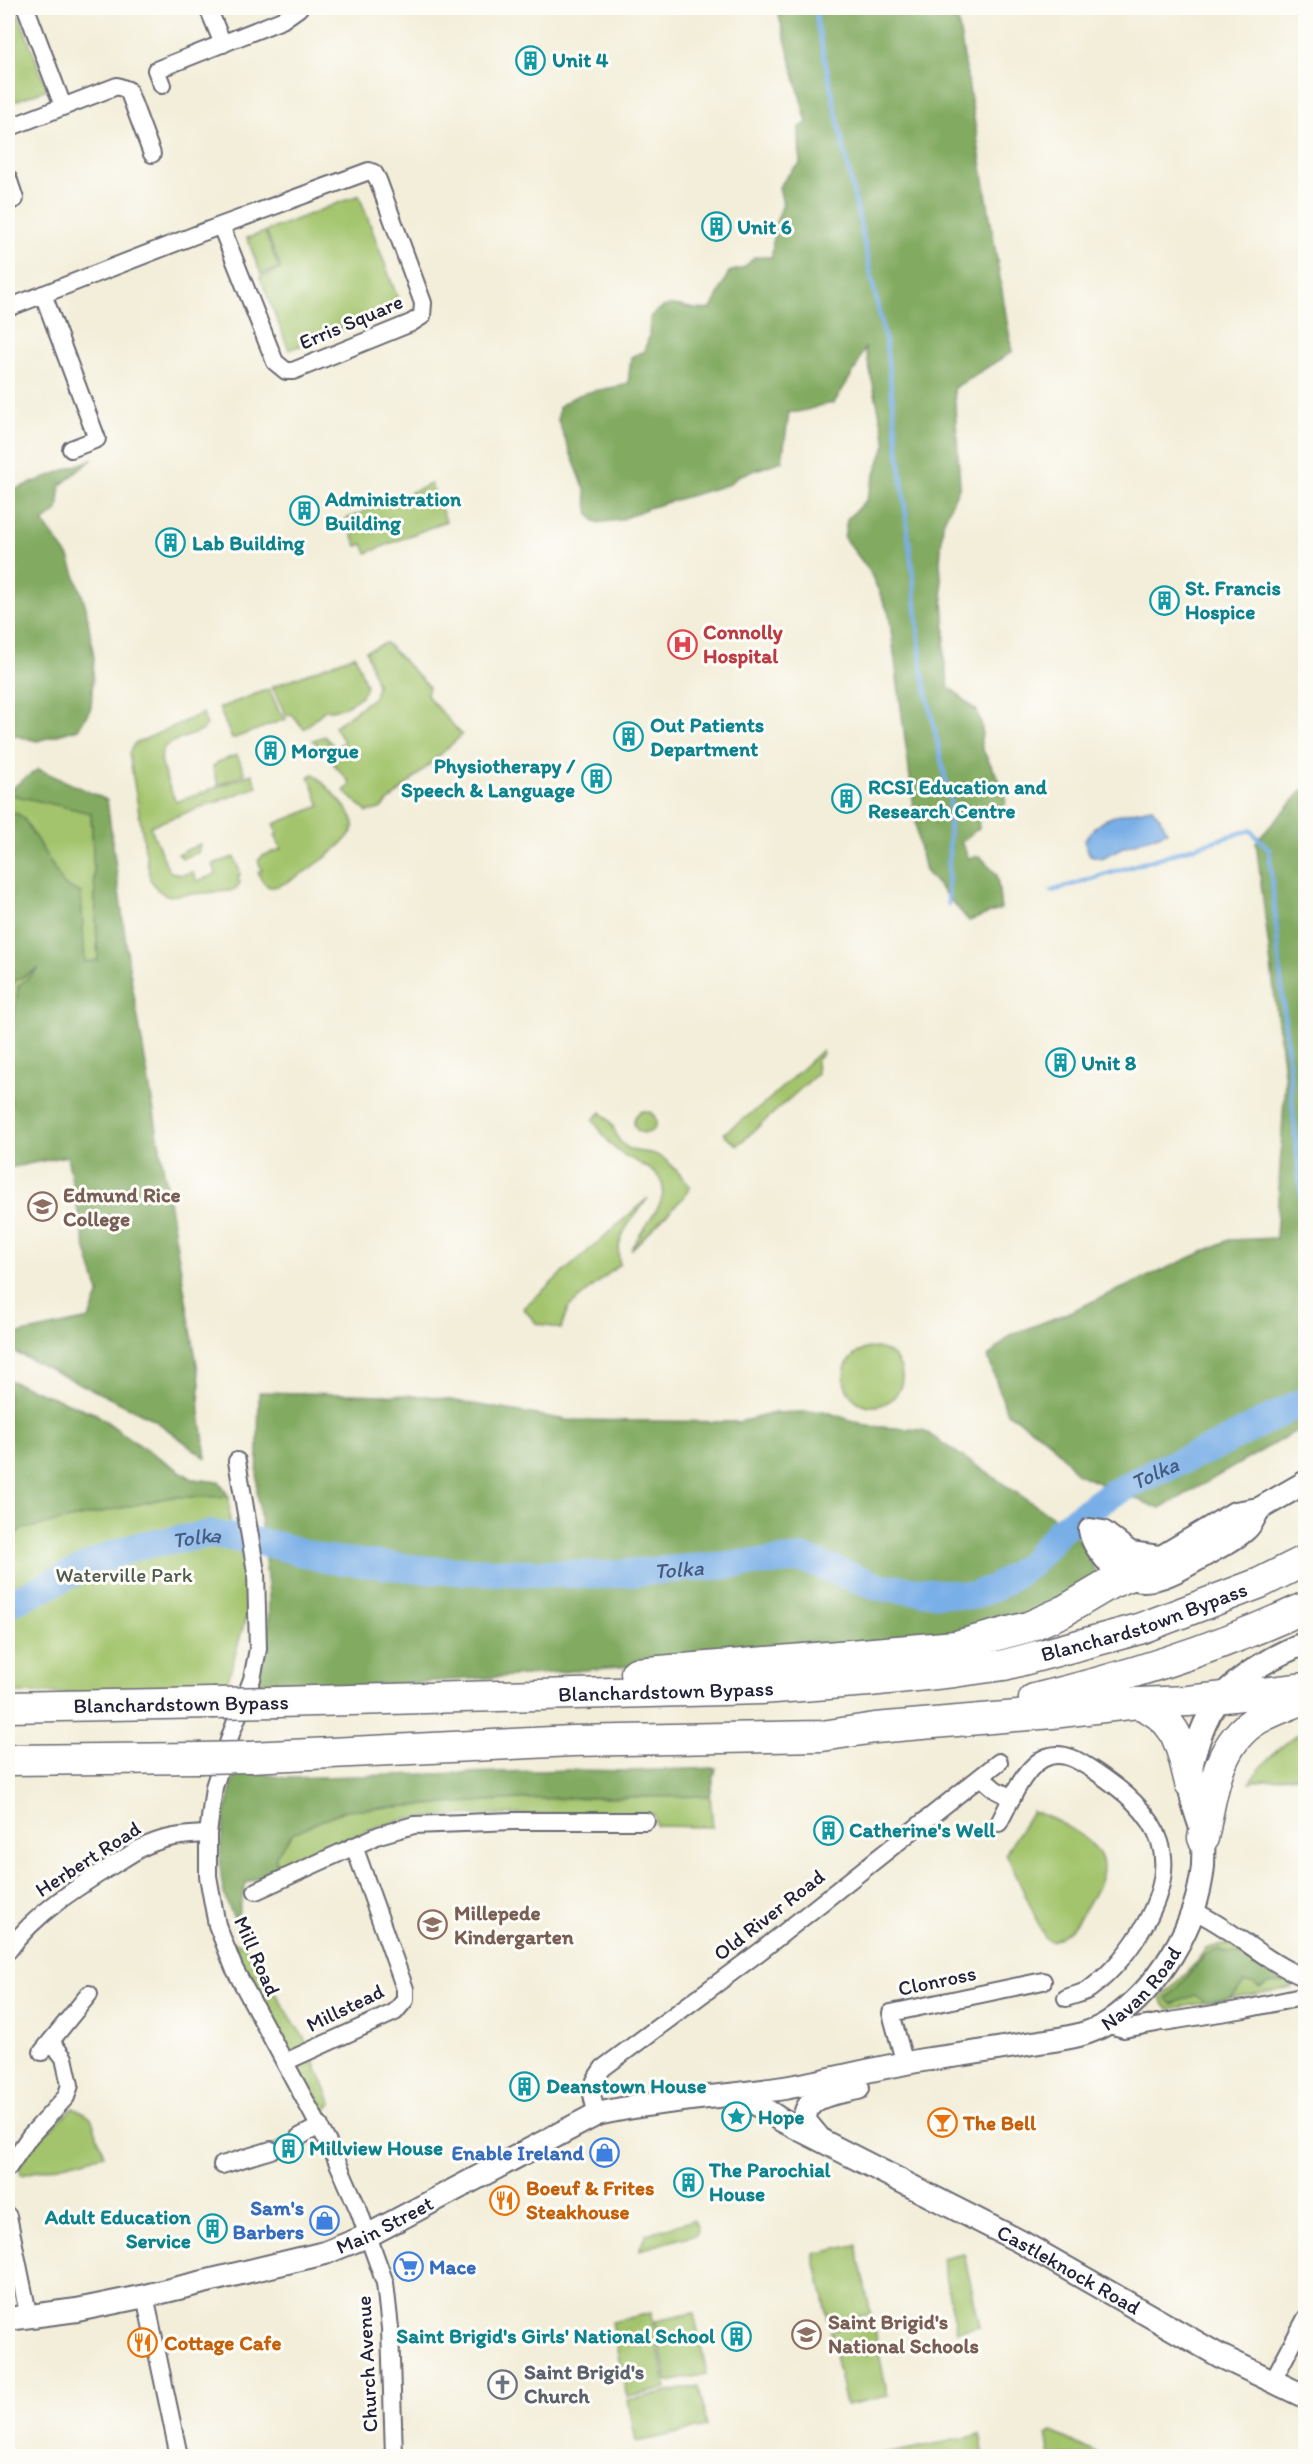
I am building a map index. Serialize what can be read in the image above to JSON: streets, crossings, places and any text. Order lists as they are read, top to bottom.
{
  "streets": {
    "highway": ["Blanchardstown Bypass"],
    "main road": ["Navan Road", "Main Street", "Castleknock Road"],
    "street": [
      "Erris Square",
      "Herbert Road",
      "Old River Road",
      "Mill Road",
      "Clonross",
      "Millstead",
      "Church Avenue"
    ]
  },
  "crossings": [
    ["Herbert Road", "Mill Road"],
    ["Old River Road", "Main Street"],
    ["Mill Road", "Millstead"],
    ["Mill Road", "Main Street"],
    ["Mill Road", "Church Avenue"],
    ["Clonross", "Navan Road"],
    ["Clonross", "Castleknock Road"],
    ["Navan Road", "Main Street"],
    ["Navan Road", "Castleknock Road"],
    ["Main Street", "Castleknock Road"],
    ["Main Street", "Church Avenue"]
  ],
  "water": ["Tolka"],
  "parks": ["Waterville Park"],
  "places": {
    "building": [
      "Unit 4",
      "Unit 6",
      "Administration Building",
      "Lab Building",
      "St. Francis Hospice",
      "Out Patients Department",
      "Morgue",
      "Physiotherapy / Speech & Language",
      "RCSI Education and Research Centre",
      "Unit 8",
      "Catherine's Well",
      "Deanstown House",
      "Millview House",
      "The Parochial House",
      "Adult Education Service",
      "Saint Brigid's Girls' National School"
    ],
    "hospital": ["Connolly Hospital"],
    "school or university": ["Edmund Rice College", "Millepede Kindergarten", "Saint Brigid's National Schools"],
    "place": ["Hope"],
    "bar": ["The Bell"],
    "shop": ["Enable Ireland", "Sam's Barbers"],
    "restaurant": ["Boeuf & Frites Steakhouse", "Cottage Cafe"],
    "supermarket": ["Mace"],
    "church": ["Saint Brigid's Church"]
  }
}
